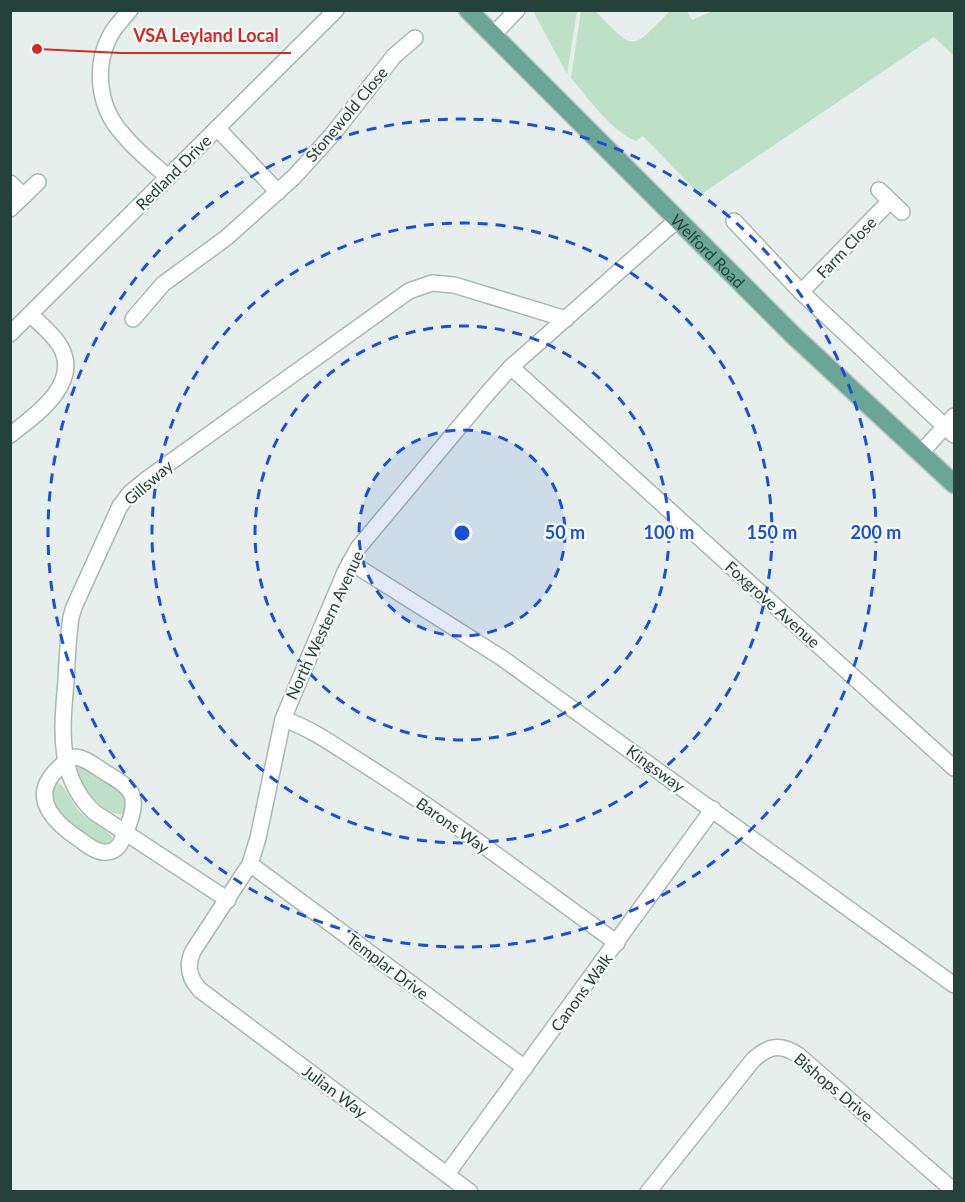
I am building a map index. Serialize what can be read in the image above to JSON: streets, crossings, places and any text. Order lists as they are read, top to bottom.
{
  "streets": {
    "main road": ["Welford Road"],
    "street": [
      "Stonewold Close",
      "Redland Drive",
      "Farm Close",
      "Gillsway",
      "Foxgrove Avenue",
      "North Western Avenue",
      "Kingsway",
      "Barons Way",
      "Templar Drive",
      "Canons Walk",
      "Bishops Drive",
      "Julian Way"
    ]
  },
  "crossings": [
    ["Welford Road", "North Western Avenue"],
    ["Gillsway", "North Western Avenue"],
    ["Foxgrove Avenue", "North Western Avenue"],
    ["North Western Avenue", "Kingsway"],
    ["North Western Avenue", "Barons Way"],
    ["North Western Avenue", "Templar Drive"],
    ["North Western Avenue", "Julian Way"],
    ["Kingsway", "Canons Walk"],
    ["Barons Way", "Canons Walk"],
    ["Templar Drive", "Canons Walk"],
    ["Canons Walk", "Julian Way"]
  ],
  "places": ["VSA Leyland Local"],
  "rings": [
    "50 m",
    "100 m",
    "150 m",
    "200 m"
  ]
}
